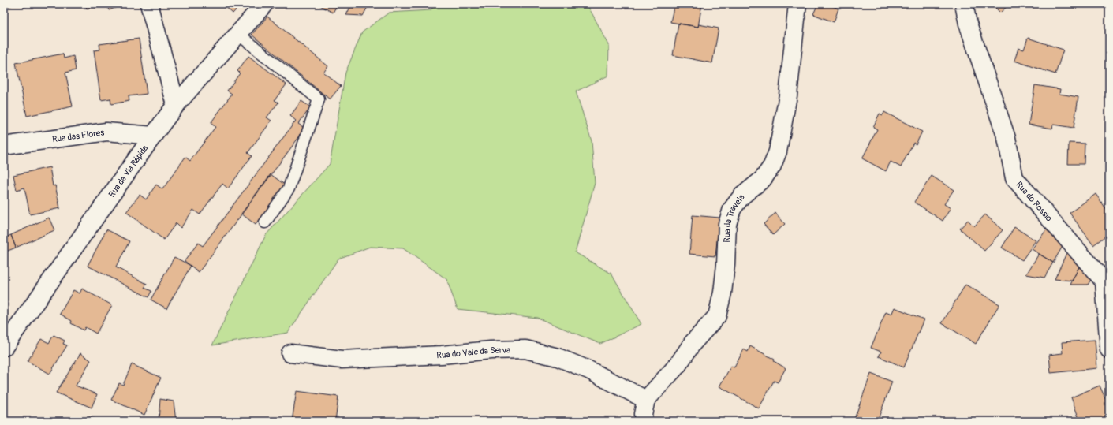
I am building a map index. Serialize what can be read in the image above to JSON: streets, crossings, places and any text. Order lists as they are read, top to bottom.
{
  "streets": {
    "street": [
      "Rua das Flores",
      "Rua da Via Rápida",
      "Rua do Rossio",
      "Rua da Travela",
      "Rua do Vale da Serva"
    ]
  },
  "crossings": [
    ["Rua das Flores", "Rua da Via Rápida"],
    ["Rua da Travela", "Rua do Vale da Serva"]
  ]
}
